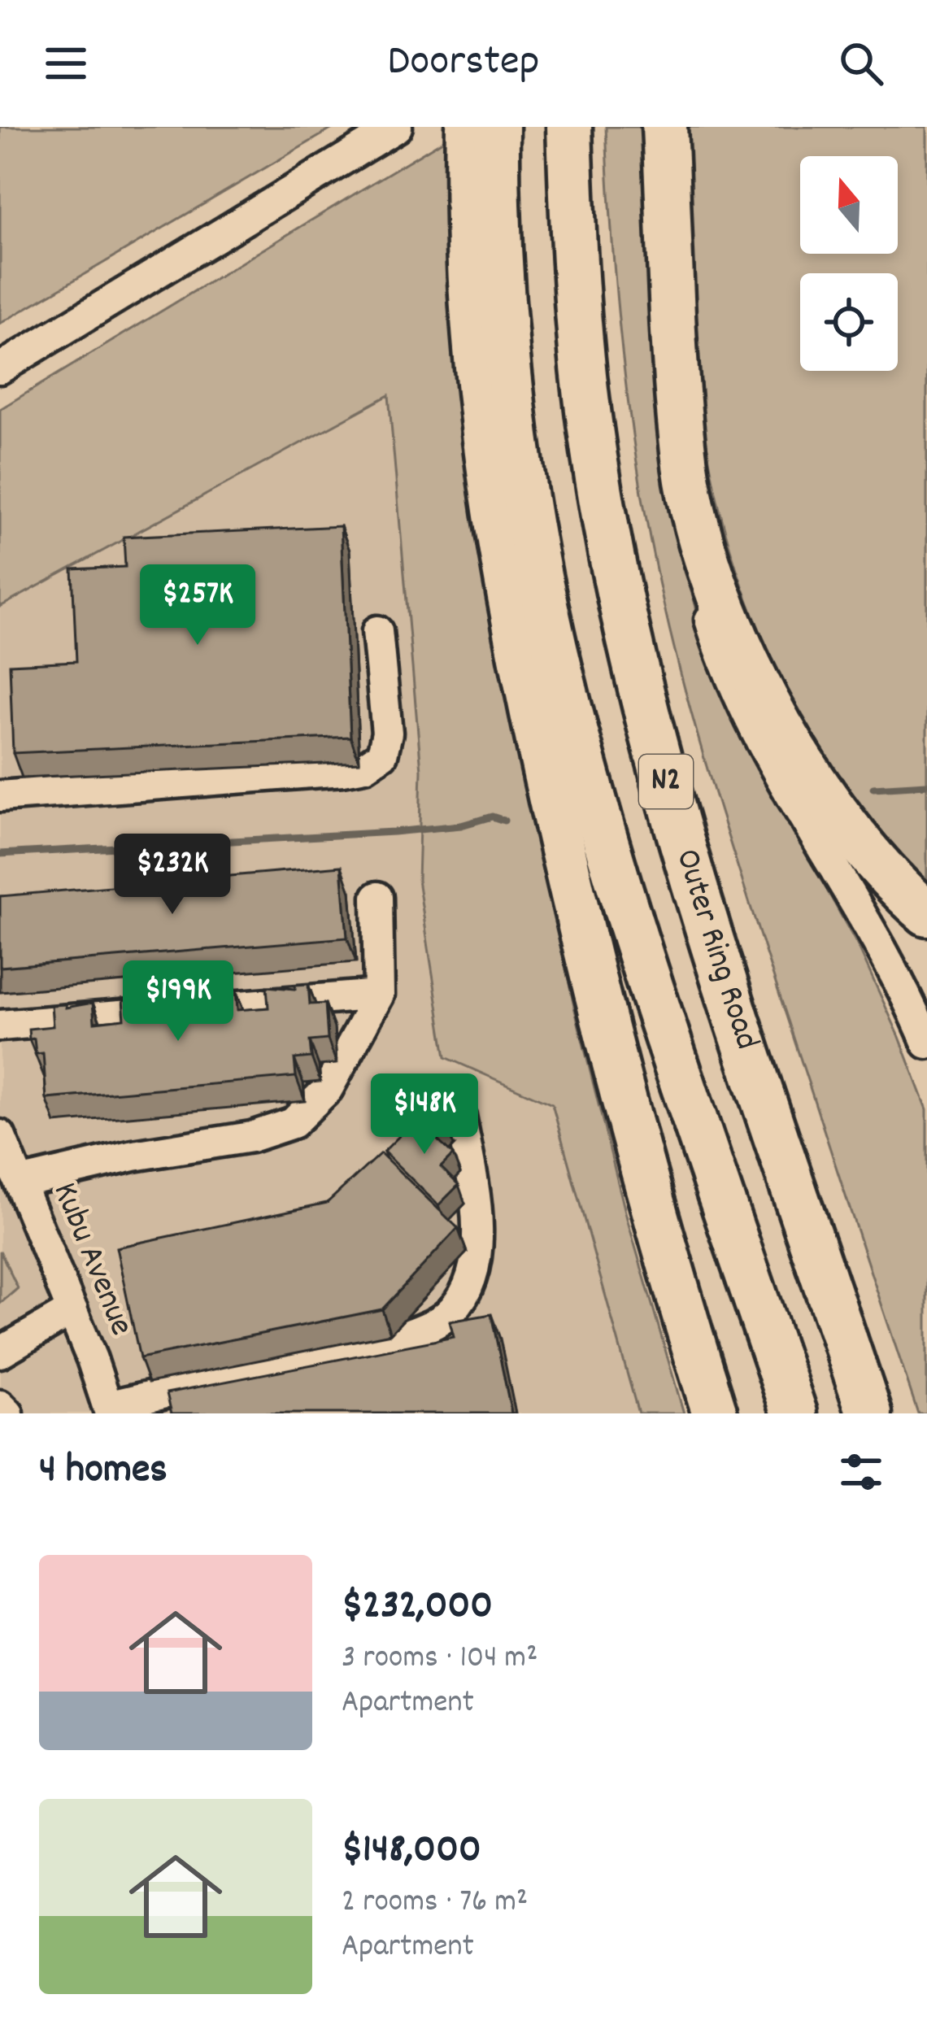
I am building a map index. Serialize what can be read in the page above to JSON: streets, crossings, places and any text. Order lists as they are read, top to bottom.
{
  "streets": {
    "highway": ["N2", "Outer Ring Road"],
    "street": ["Kubu Avenue"]
  },
  "north": "top",
  "page": {
    "header": "Doorstep",
    "price": [
      "$257K",
      "$232K",
      "$199K",
      "$148K"
    ],
    "heading": "4 homes",
    "list": [
      {
        "name": "$232,000",
        "note": "3 rooms · 104 m² · Apartment"
      },
      {
        "name": "$148,000",
        "note": "2 rooms · 76 m² · Apartment"
      }
    ]
  }
}
